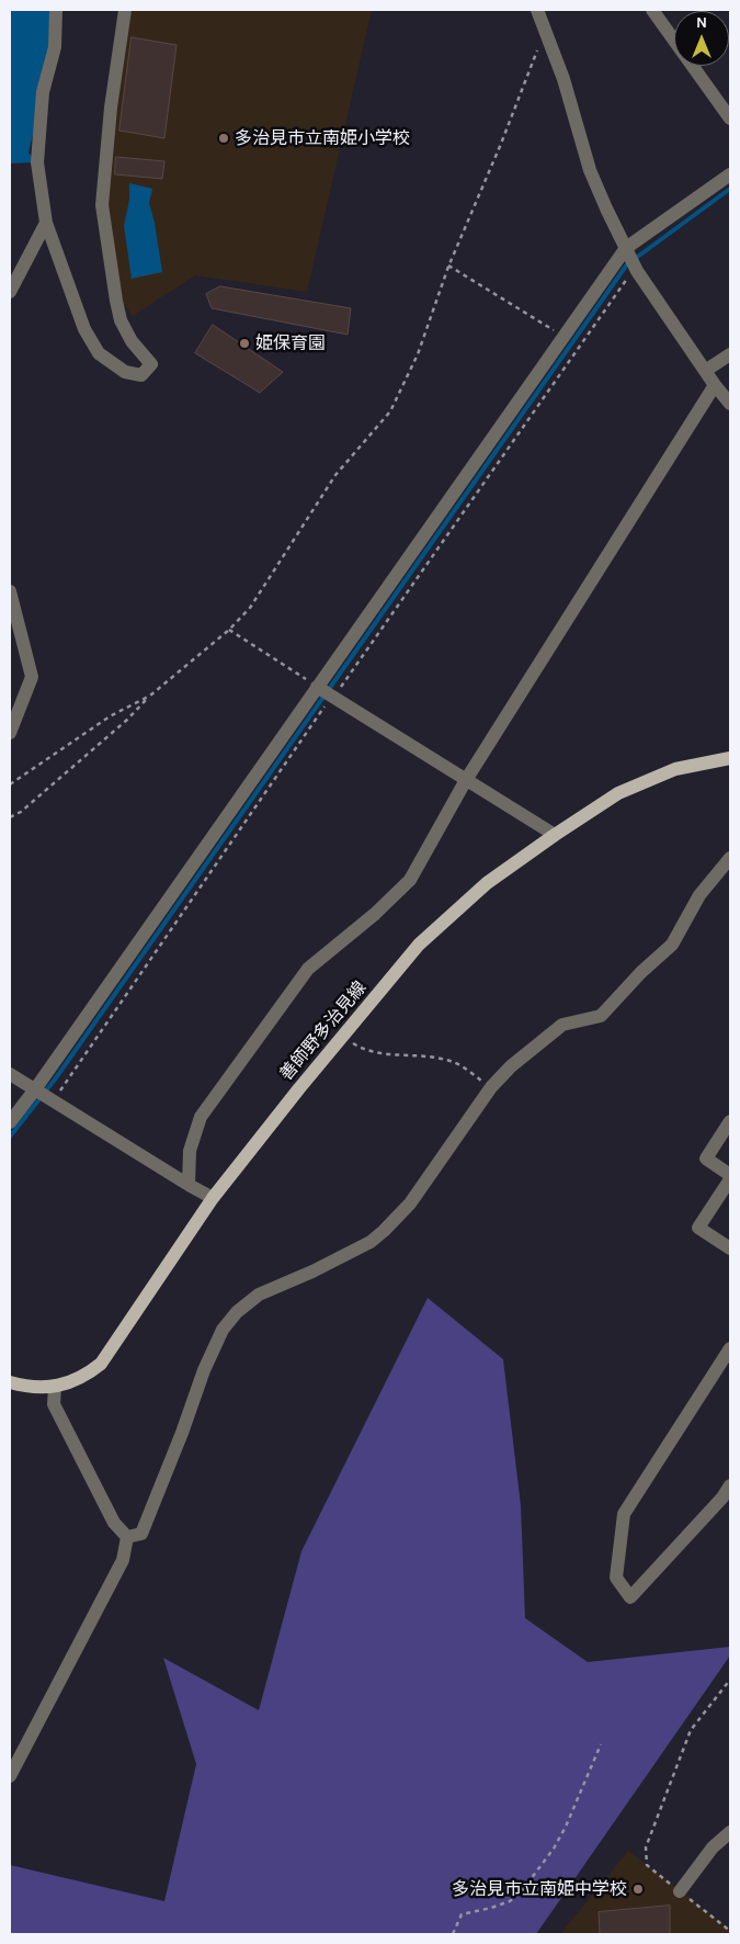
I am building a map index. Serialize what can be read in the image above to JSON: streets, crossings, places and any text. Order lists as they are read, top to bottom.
{
  "streets": {
    "main road": ["善師野多治見線"]
  },
  "places": ["多治見市立南姫小学校", "姫保育園", "多治見市立南姫中学校"],
  "north": "top"
}
